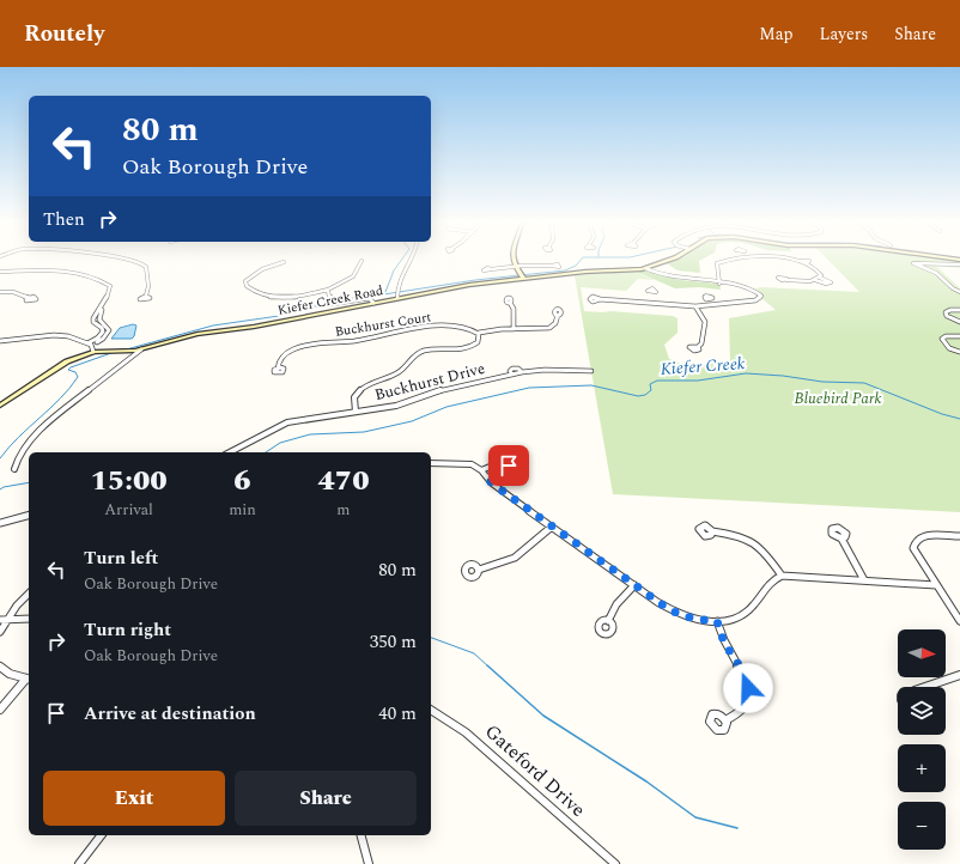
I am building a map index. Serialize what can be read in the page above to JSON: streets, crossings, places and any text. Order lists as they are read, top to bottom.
{
  "streets": {
    "street": [
      "Kiefer Creek Road",
      "Buckhurst Court",
      "Buckhurst Drive",
      "Gateford Drive"
    ]
  },
  "water": ["Kiefer Creek"],
  "parks": ["Bluebird Park"],
  "north": "right",
  "page": {
    "header": "Routely",
    "nav": ["Map", "Layers", "Share"],
    "turn": ["80 m", "Oak Borough Drive"],
    "then": "Then",
    "eta": [
      "15:00",
      "Arrival",
      "6",
      "min",
      "470",
      "m"
    ],
    "list": [
      {
        "name": "Turn left",
        "note": "Oak Borough Drive",
        "value": "80 m"
      },
      {
        "name": "Turn right",
        "note": "Oak Borough Drive",
        "value": "350 m"
      },
      {
        "name": "Arrive at destination",
        "value": "40 m"
      }
    ],
    "map_buttons": ["+", "−"],
    "buttons": ["Exit", "Share"]
  }
}
